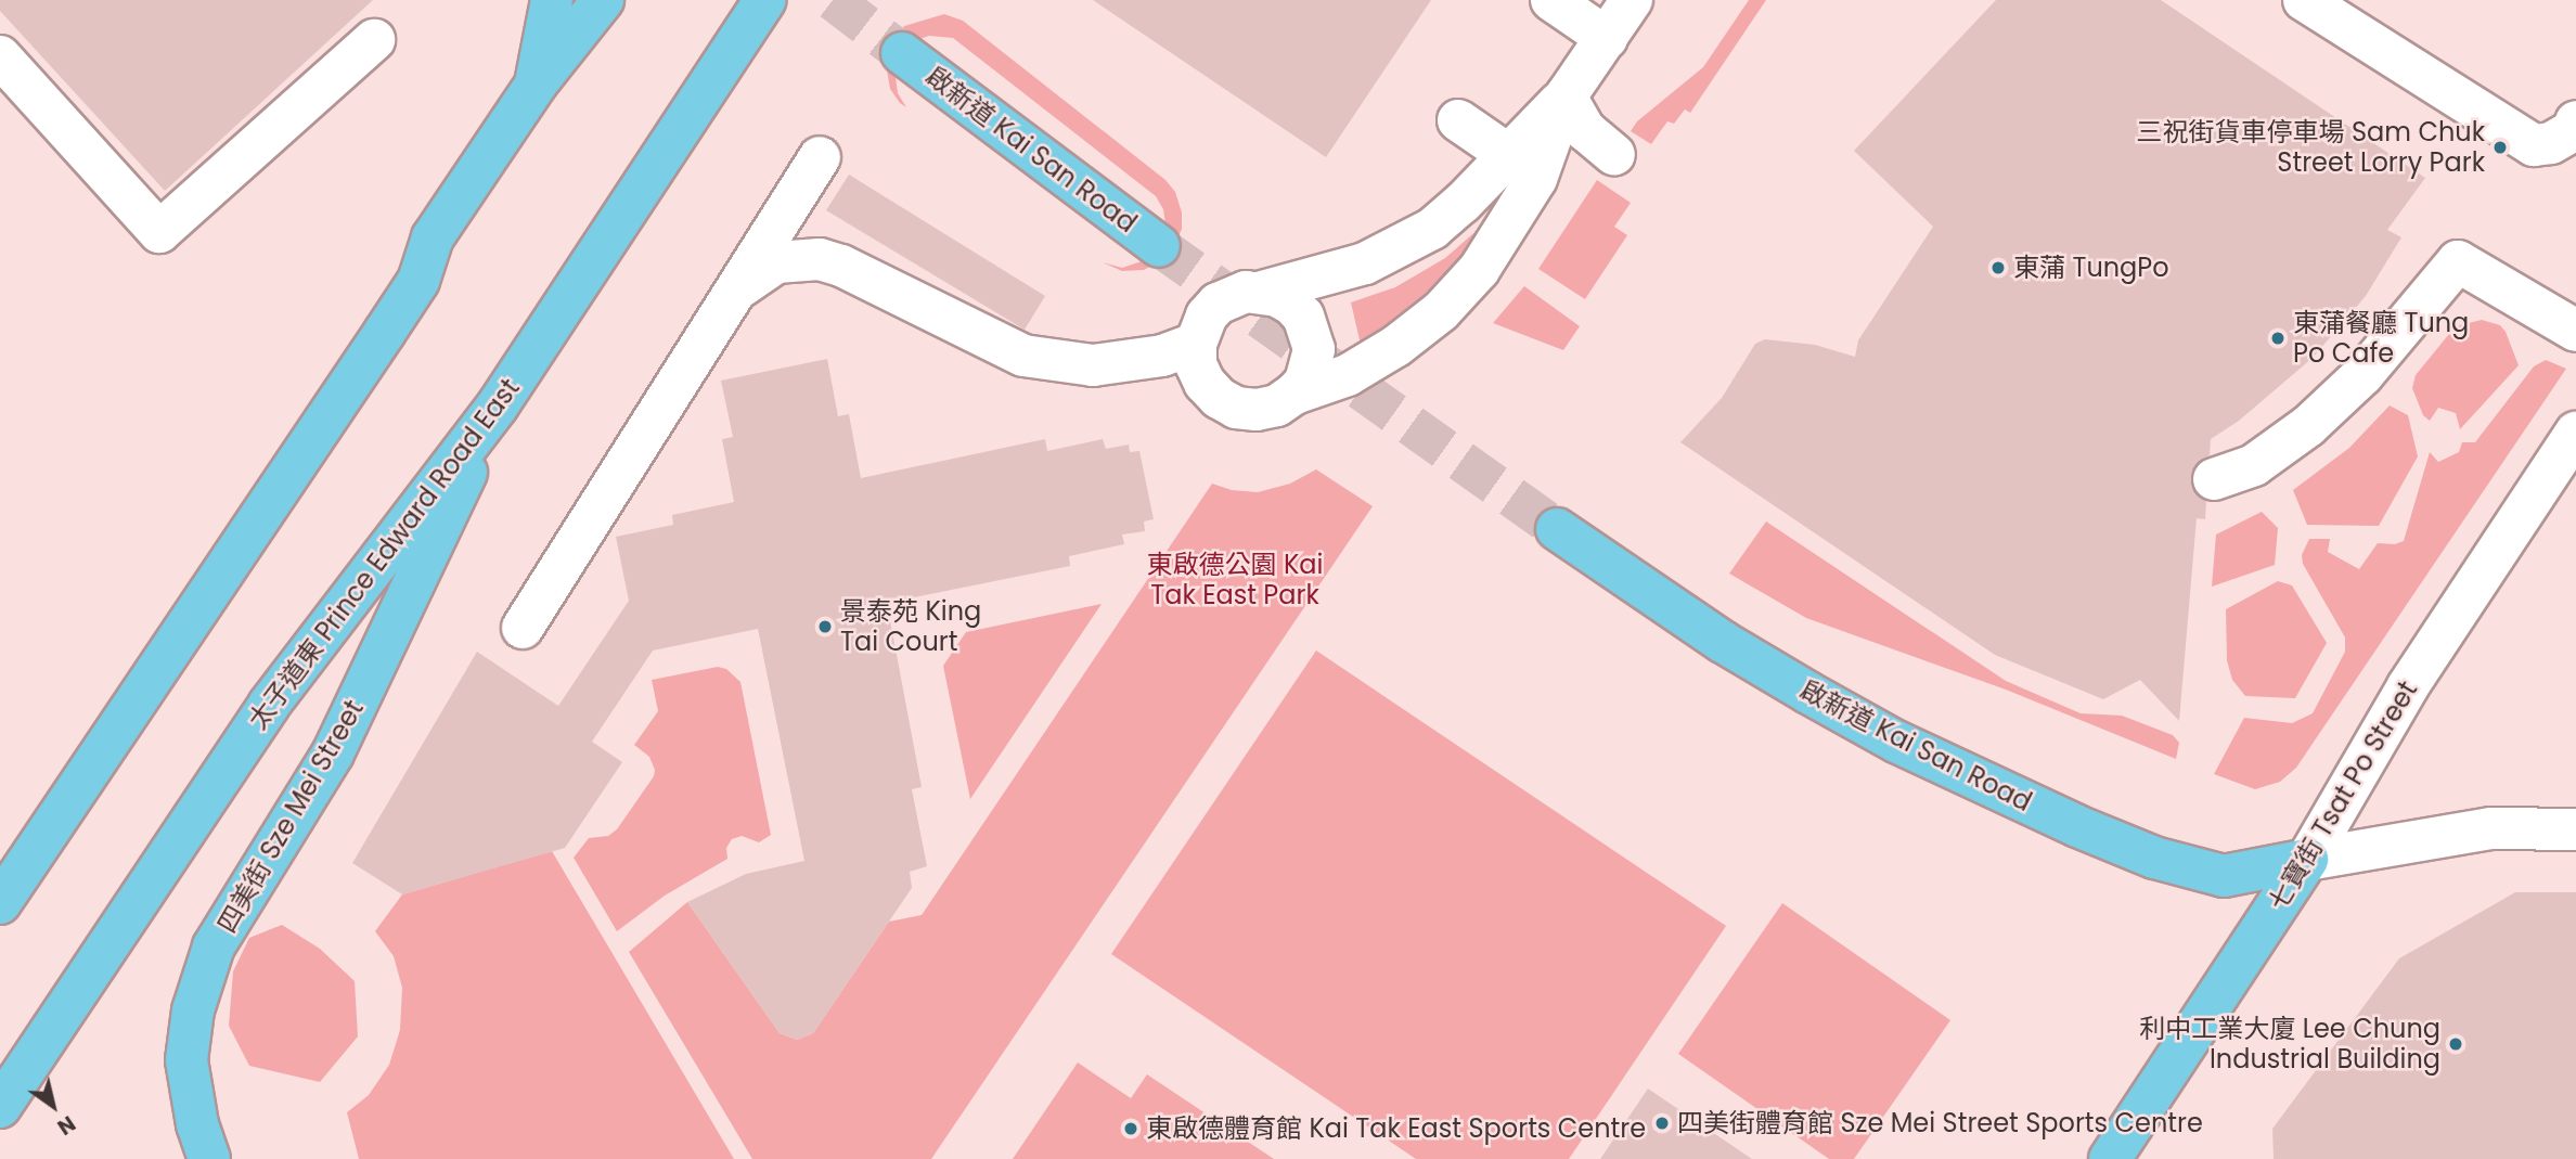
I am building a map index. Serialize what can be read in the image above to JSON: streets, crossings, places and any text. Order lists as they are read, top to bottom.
{
  "streets": {
    "main road": [
      "啟新道 Kai San Road",
      "太子道東 Prince Edward Road East",
      "七寶街 Tsat Po Street",
      "四美街 Sze Mei Street"
    ]
  },
  "crossings": [
    ["啟新道 Kai San Road", "七寶街 Tsat Po Street"],
    ["太子道東 Prince Edward Road East", "四美街 Sze Mei Street"]
  ],
  "parks": ["東啟德公園 Kai Tak East Park"],
  "places": [
    "三祝街貨車停車場 Sam Chuk Street Lorry Park",
    "東蒲 TungPo",
    "東蒲餐廳 Tung Po Cafe",
    "景泰苑 King Tai Court",
    "利中工業大廈 Lee Chung Industrial Building",
    "四美街體育館 Sze Mei Street Sports Centre",
    "東啟德體育館 Kai Tak East Sports Centre"
  ],
  "north": "bottom right"
}
